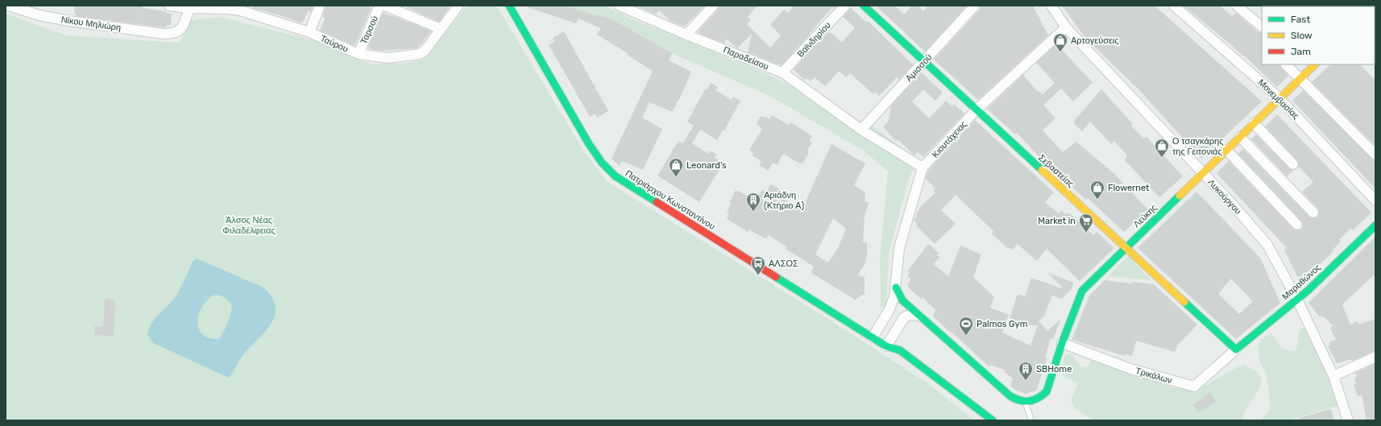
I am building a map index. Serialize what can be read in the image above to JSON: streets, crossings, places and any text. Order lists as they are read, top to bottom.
{
  "streets": {
    "street": [
      "Νίκου Μηλιώρη",
      "Ταρσού",
      "Βαϊνδηρίου",
      "Ταύρου",
      "Παραδείσου",
      "Αμισσού",
      "Μονεμβασίας",
      "Κιουτάχειας",
      "Σεβαστείας",
      "Λυκούργου",
      "Πατριάρχου Κωνσταντίνου",
      "Λεύκης",
      "Μαραθώνος",
      "Τρικάλων"
    ]
  },
  "crossings": [
    ["Νίκου Μηλιώρη", "Ταύρου"],
    ["Ταρσού", "Ταύρου"],
    ["Βαϊνδηρίου", "Παραδείσου"],
    ["Παραδείσου", "Αμισσού"],
    ["Παραδείσου", "Κιουτάχειας"],
    ["Αμισσού", "Σεβαστείας"],
    ["Μονεμβασίας", "Λεύκης"],
    ["Κιουτάχειας", "Σεβαστείας"],
    ["Κιουτάχειας", "Λυκούργου"],
    ["Κιουτάχειας", "Πατριάρχου Κωνσταντίνου"],
    ["Σεβαστείας", "Λεύκης"],
    ["Σεβαστείας", "Μαραθώνος"],
    ["Σεβαστείας", "Τρικάλων"],
    ["Λυκούργου", "Λεύκης"],
    ["Λυκούργου", "Μαραθώνος"],
    ["Λεύκης", "Τρικάλων"],
    ["Μαραθώνος", "Τρικάλων"]
  ],
  "parks": ["Άλσος Νέας Φιλαδέλφειας"],
  "places": {
    "shop": [
      "Αρτογεύσεις",
      "Ο τσαγκάρης της Γειτονιάς",
      "Leonard's",
      "Flowernet"
    ],
    "building": ["Αριάδνη (Κτήριο Α)", "SBHome"],
    "supermarket": ["Market in"],
    "bus stop": ["ΑΛΣΟΣ"],
    "sports": ["Palmos Gym"]
  },
  "legend": ["Fast", "Slow", "Jam"]
}
